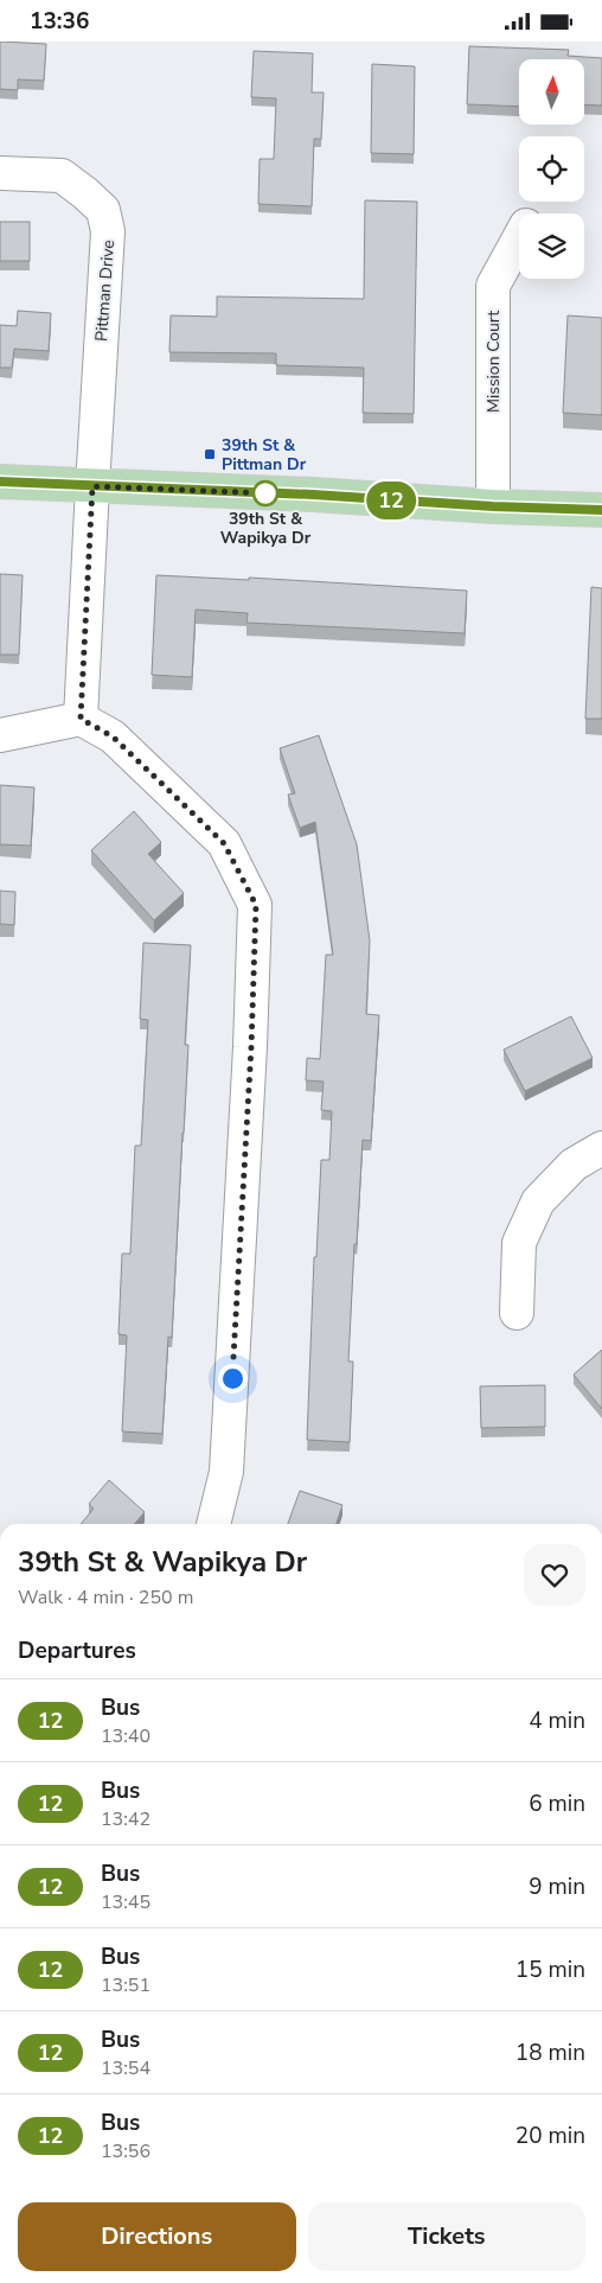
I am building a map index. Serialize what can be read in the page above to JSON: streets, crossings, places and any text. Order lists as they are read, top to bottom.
{
  "streets": {
    "street": ["Pittman Drive", "Mission Court"]
  },
  "places": {
    "transit": ["39th St & Pittman Dr"],
    "other": ["39th St & Wapikya Dr"]
  },
  "lines": ["bus line 12"],
  "north": "top",
  "page": {
    "status": "13:36",
    "on_map": "12",
    "heading": [
      ["39th St & Wapikya Dr", "Walk · 4 min · 250 m"],
      "Departures"
    ],
    "list": [
      {
        "mark": "12",
        "name": "Bus",
        "note": "13:40",
        "value": "4 min"
      },
      {
        "mark": "12",
        "name": "Bus",
        "note": "13:42",
        "value": "6 min"
      },
      {
        "mark": "12",
        "name": "Bus",
        "note": "13:45",
        "value": "9 min"
      },
      {
        "mark": "12",
        "name": "Bus",
        "note": "13:51",
        "value": "15 min"
      },
      {
        "mark": "12",
        "name": "Bus",
        "note": "13:54",
        "value": "18 min"
      },
      {
        "mark": "12",
        "name": "Bus",
        "note": "13:56",
        "value": "20 min"
      }
    ],
    "buttons": ["Directions", "Tickets"]
  }
}
